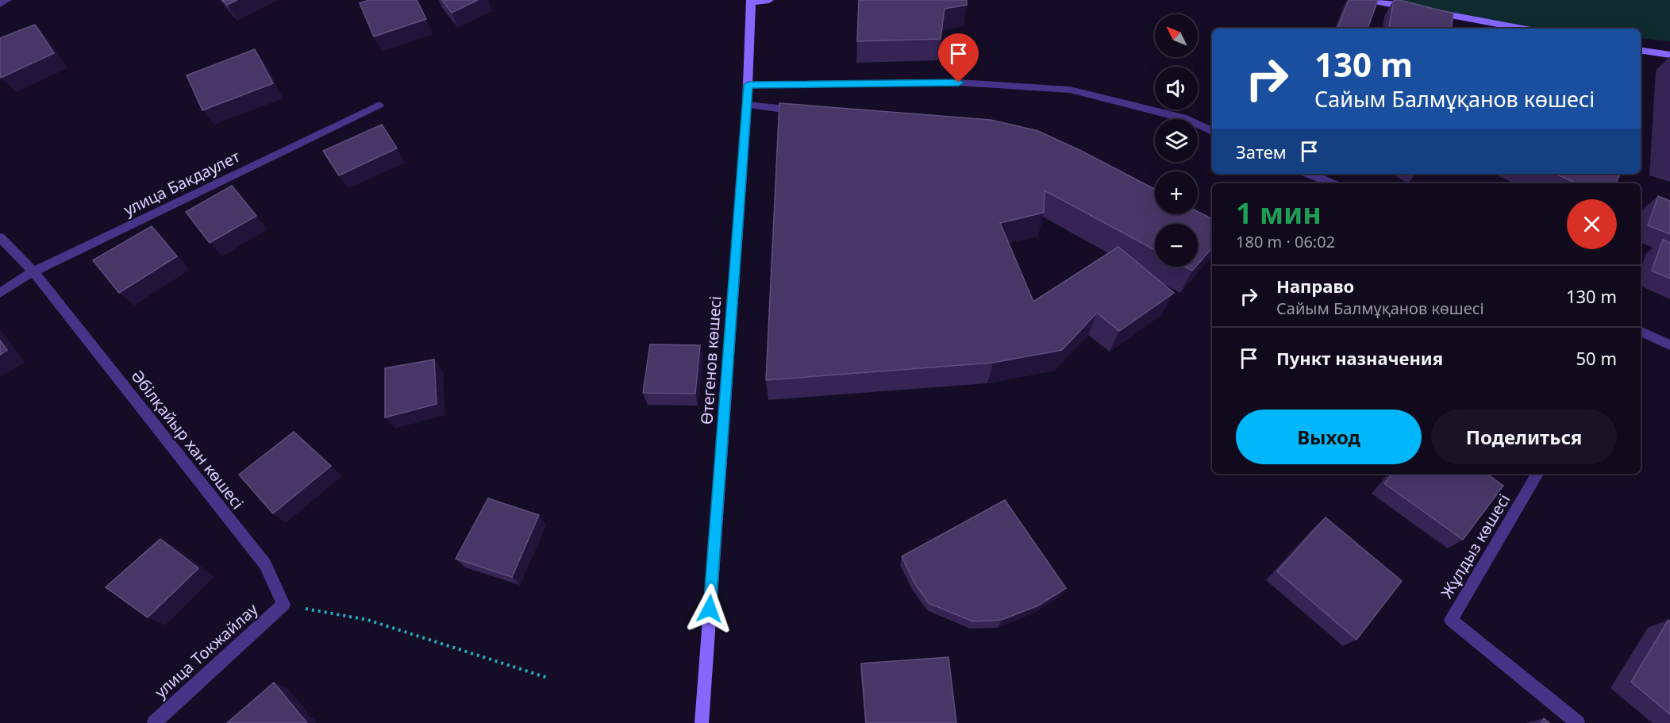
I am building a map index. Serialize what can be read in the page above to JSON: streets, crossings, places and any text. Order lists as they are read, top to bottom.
{
  "streets": {
    "street": [
      "улица Бакдаулет",
      "Өтегенов көшесі",
      "Әбілқайыр хан көшесі",
      "Жұлдыз көшесі",
      "улица Токжайлау"
    ]
  },
  "crossings": [
    ["улица Бакдаулет", "Әбілқайыр хан көшесі"],
    ["Әбілқайыр хан көшесі", "улица Токжайлау"]
  ],
  "north": "top left",
  "page": {
    "map_buttons": ["+", "−"],
    "turn": ["130 m", "Сайым Балмұқанов көшесі"],
    "then": "Затем",
    "heading": ["1 мин", "180 m · 06:02"],
    "list": [
      {
        "name": "Направо",
        "note": "Сайым Балмұқанов көшесі",
        "value": "130 m"
      },
      {
        "name": "Пункт назначения",
        "value": "50 m"
      }
    ],
    "buttons": ["Выход", "Поделиться"]
  }
}
